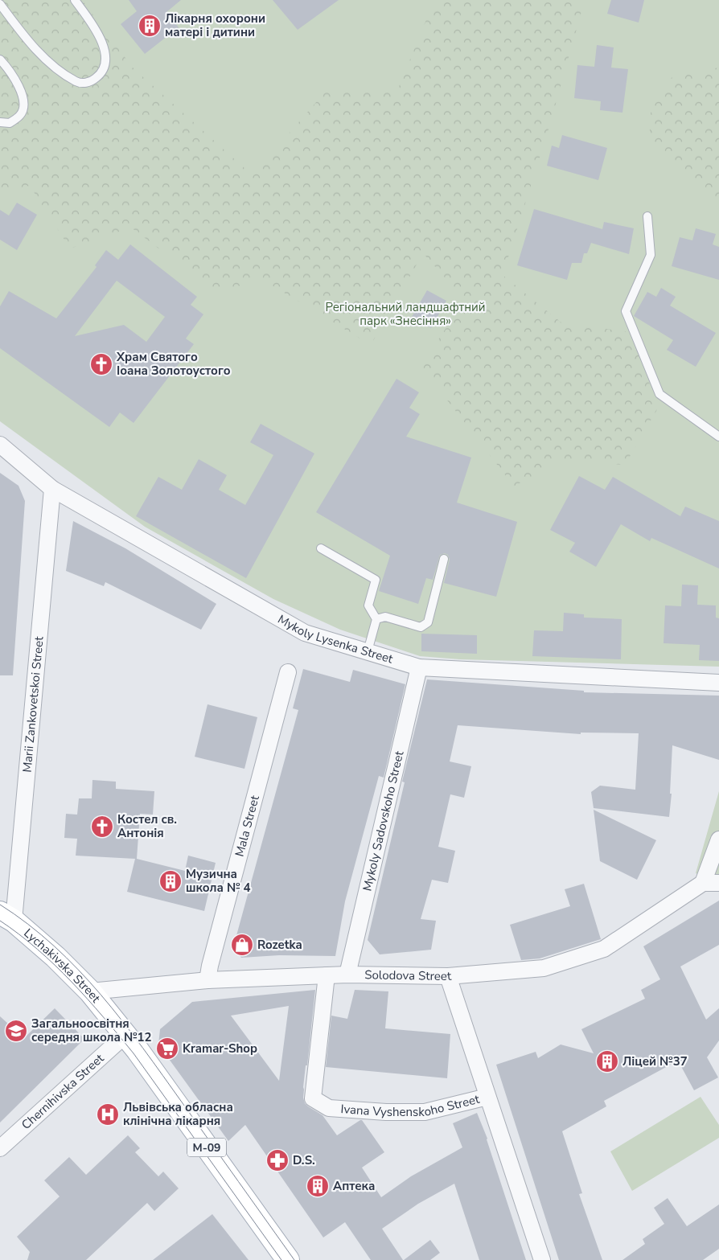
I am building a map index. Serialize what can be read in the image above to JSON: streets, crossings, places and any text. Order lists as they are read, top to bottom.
{
  "streets": {
    "main road": ["Lychakivska Street", "М-09"],
    "street": [
      "Mykoly Lysenka Street",
      "Marii Zankovetskoi Street",
      "Mykoly Sadovskoho Street",
      "Mala Street",
      "Solodova Street",
      "Chernihivska Street",
      "Ivana Vyshenskoho Street"
    ]
  },
  "crossings": [
    ["Mykoly Lysenka Street", "Marii Zankovetskoi Street"],
    ["Mykoly Lysenka Street", "Mykoly Sadovskoho Street"],
    ["Marii Zankovetskoi Street", "Lychakivska Street"],
    ["Mykoly Sadovskoho Street", "Solodova Street"],
    ["Mala Street", "Solodova Street"],
    ["Lychakivska Street", "Solodova Street"],
    ["Lychakivska Street", "Chernihivska Street"],
    ["Solodova Street", "Ivana Vyshenskoho Street"]
  ],
  "parks": ["Регіональний ландшафтний парк «Знесіння»"],
  "places": {
    "building": [
      "Лікарня охорони матері і дитини",
      "Музична школа № 4",
      "Ліцей №37",
      "Аптека"
    ],
    "church": ["Храм Святого Іоана Золотоустого", "Костел св. Антонія"],
    "shop": ["Rozetka"],
    "school or university": ["Загальноосвітня середня школа №12"],
    "supermarket": ["Kramar-Shop"],
    "hospital": ["Львівська обласна клінічна лікарня"],
    "pharmacy": ["D.S."]
  }
}
